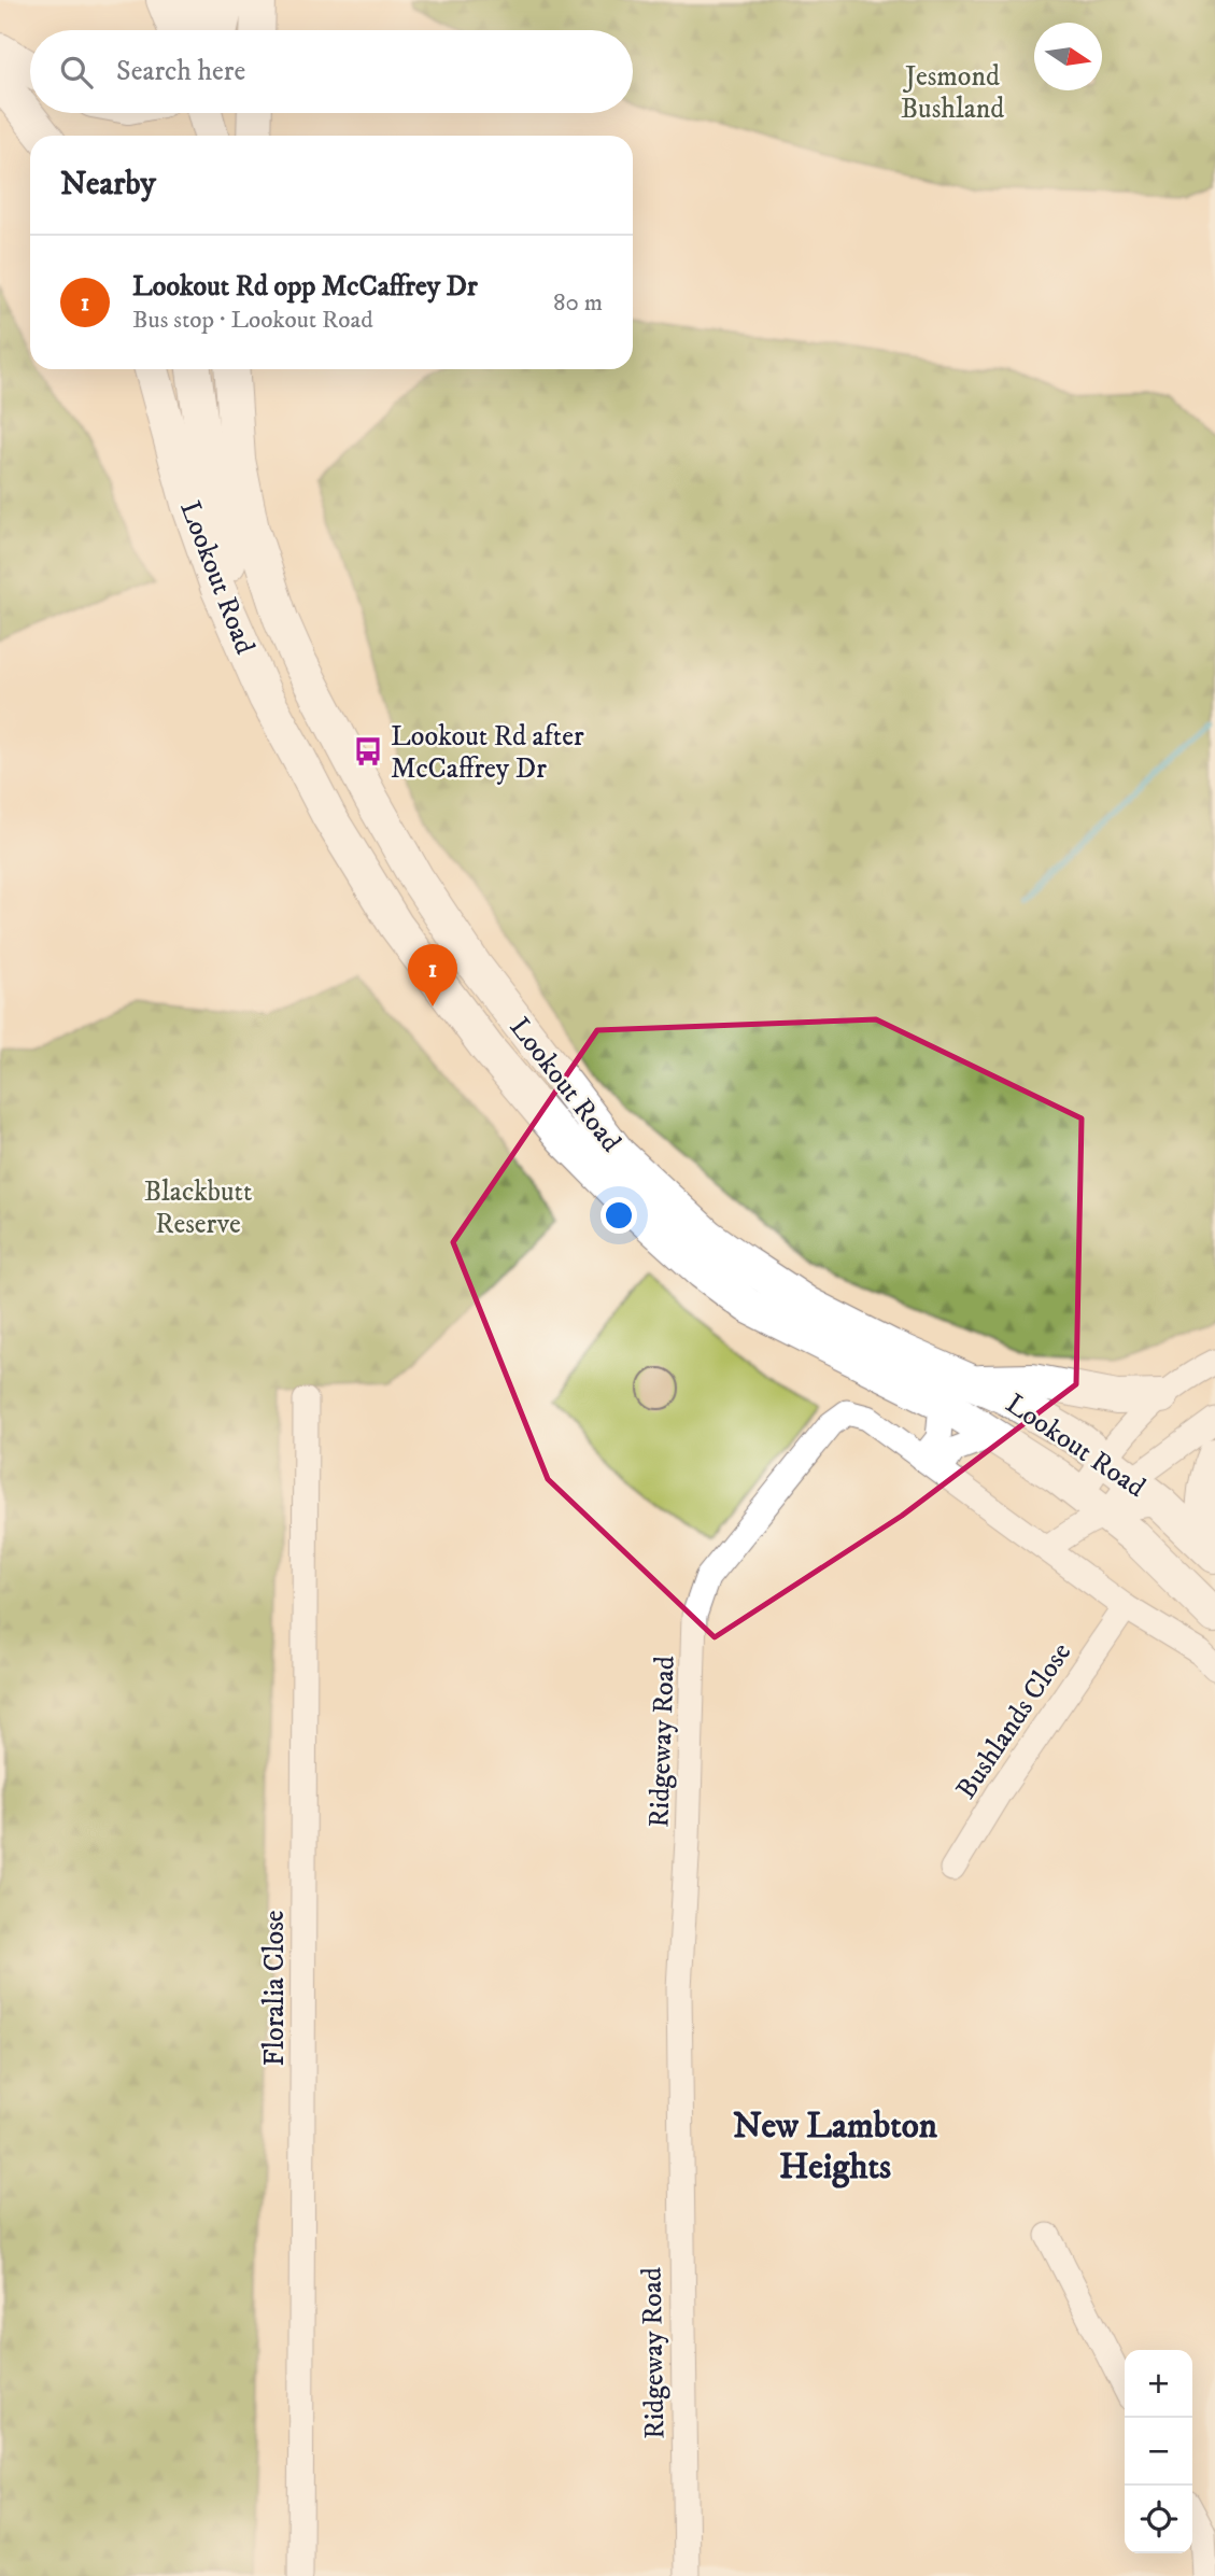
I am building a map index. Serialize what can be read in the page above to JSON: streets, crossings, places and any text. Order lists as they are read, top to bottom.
{
  "streets": {
    "highway": ["Lookout Road"],
    "street": ["Bushlands Close", "Ridgeway Road", "Floralia Close"]
  },
  "crossings": [
    ["Lookout Road", "Ridgeway Road"],
    ["Bushlands Close", "Ridgeway Road"]
  ],
  "districts": ["New Lambton Heights"],
  "parks": ["Jesmond Bushland", "Blackbutt Reserve"],
  "places": {
    "bus stop": ["Lookout Rd after McCaffrey Dr"]
  },
  "north": "right",
  "page": {
    "search": "Search here",
    "heading": "Nearby",
    "list": [
      {
        "mark": "1",
        "name": "Lookout Rd opp McCaffrey Dr",
        "note": "Bus stop · Lookout Road",
        "value": "80 m"
      }
    ],
    "pins": "1",
    "map_buttons": ["+", "−"]
  }
}
